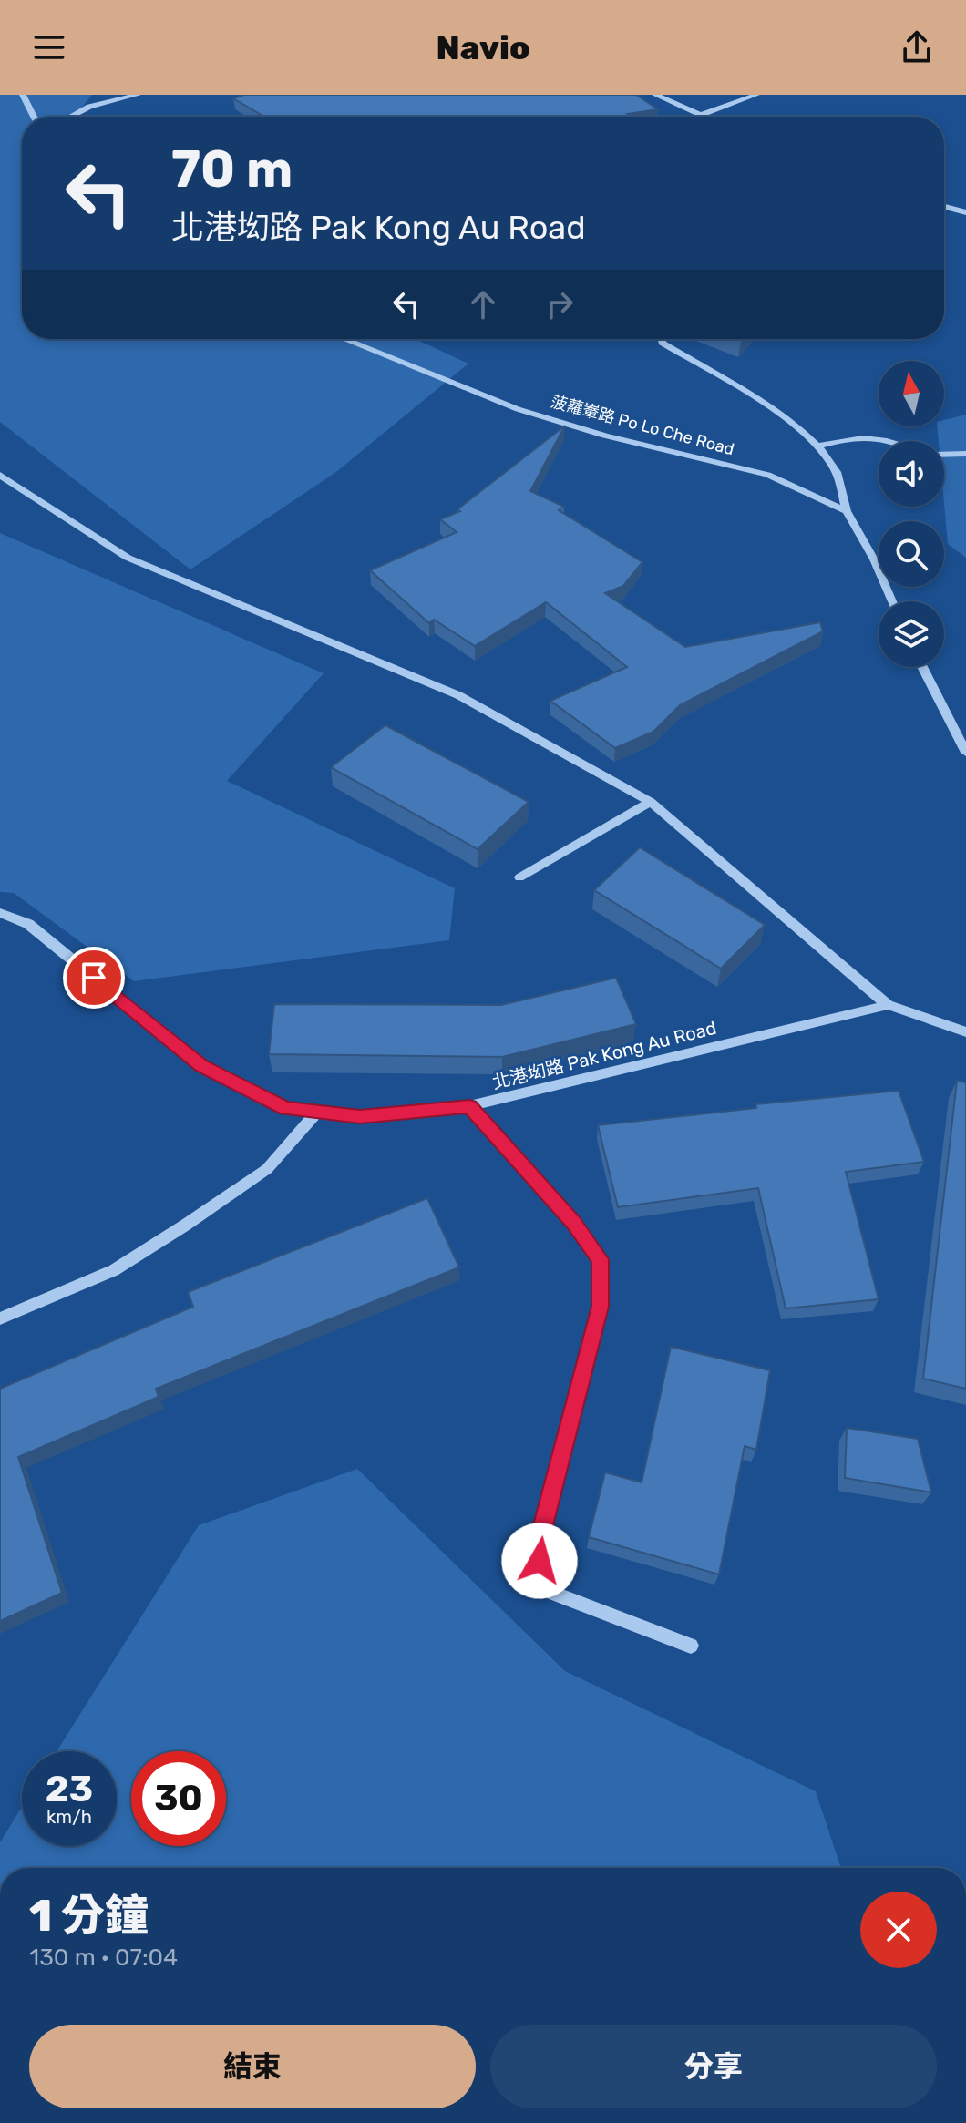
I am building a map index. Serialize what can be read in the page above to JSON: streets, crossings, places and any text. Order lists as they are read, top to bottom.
{
  "streets": {
    "street": ["菠蘿輋路 Po Lo Che Road", "北港㘭路 Pak Kong Au Road"]
  },
  "north": "top",
  "page": {
    "header": "Navio",
    "turn": ["70 m", "北港㘭路 Pak Kong Au Road"],
    "speed": "23 km/h",
    "limit": "30",
    "heading": ["1 分鐘", "130 m · 07:04"],
    "buttons": ["結束", "分享"]
  }
}
